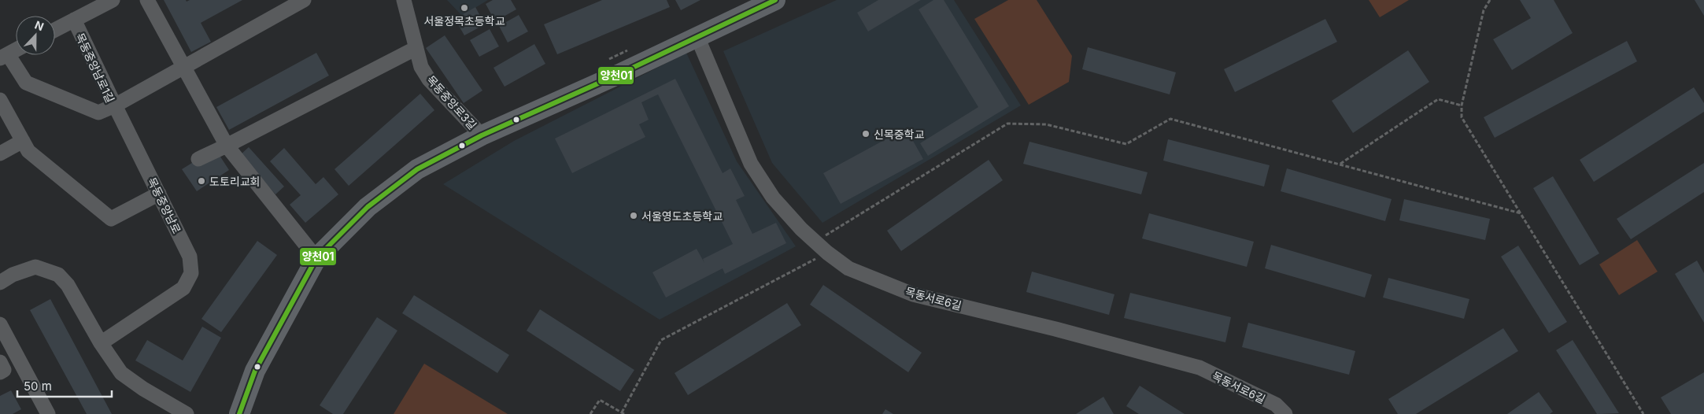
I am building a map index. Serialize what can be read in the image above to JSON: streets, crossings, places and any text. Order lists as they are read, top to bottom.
{
  "streets": {
    "street": [
      "목동중앙남로1길",
      "목동중앙로3길",
      "목동중앙남로",
      "목동서로6길"
    ]
  },
  "crossings": [
    ["목동중앙남로1길", "목동중앙남로"]
  ],
  "places": [
    "서울정목초등학교",
    "신목중학교",
    "도토리교회",
    "서울영도초등학교"
  ],
  "lines": ["transit line 양천01"],
  "scale_bar": "50 m",
  "north": "top"
}
